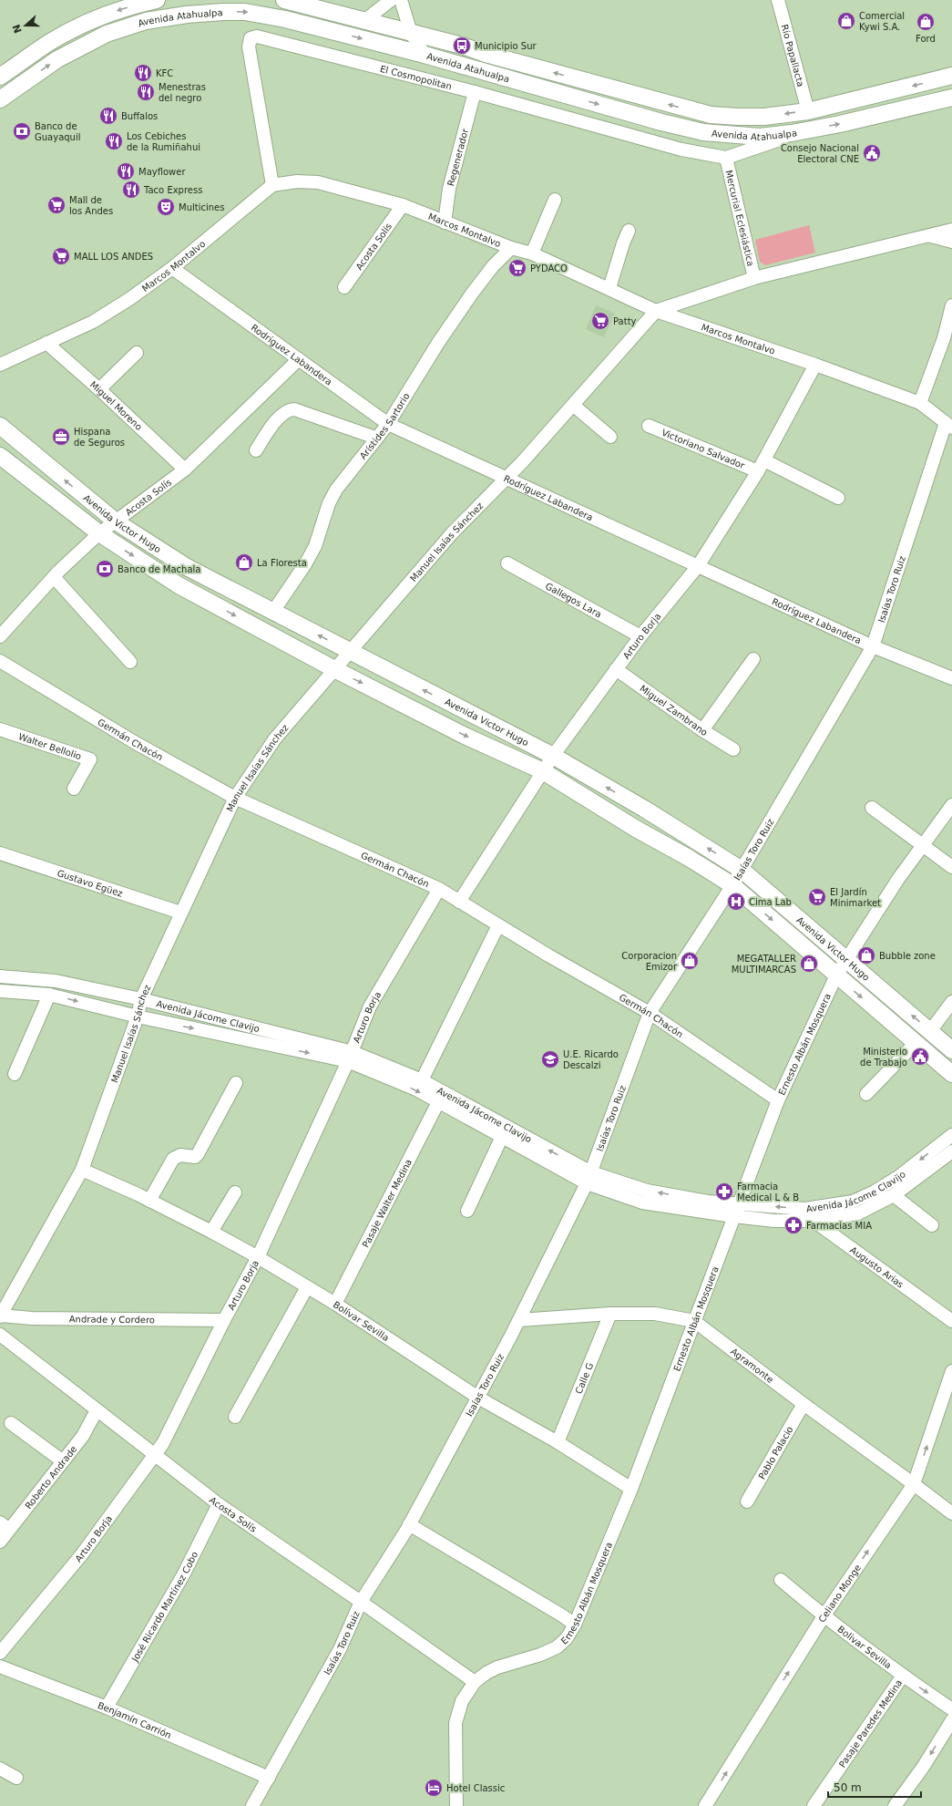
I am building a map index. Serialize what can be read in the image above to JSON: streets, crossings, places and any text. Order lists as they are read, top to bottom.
{
  "streets": {
    "main road": ["Avenida Atahualpa", "Avenida Victor Hugo"],
    "street": [
      "Río Papallacta",
      "El Cosmopolitan",
      "Regenerador",
      "Mercurial Eclesiástica",
      "Marcos Montalvo",
      "Acosta Solís",
      "Rodríguez Labandera",
      "Miguel Moreno",
      "Arístides Sartorio",
      "Victoriano Salvador",
      "Manuel Isaías Sánchez",
      "Isaías Toro Ruiz",
      "Gallegos Lara",
      "Arturo Borja",
      "Miguel Zambrano",
      "Germán Chacón",
      "Walter Bellolio",
      "Gustavo Egüez",
      "Avenida Jácome Clavijo",
      "Ernesto Albán Mosquera",
      "Pasaje Walter Medina",
      "Augusto Arias",
      "Andrade y Cordero",
      "Bolívar Sevilla",
      "Agramonte",
      "Calle G",
      "Pablo Palacio",
      "Roberto Andrade",
      "Celiano Monge",
      "José Ricardo Martínez Cobo",
      "Bolivar Sevilla",
      "Benjamín Carrión",
      "Pasaje Paredes Medina"
    ]
  },
  "crossings": [
    ["Avenida Atahualpa", "Río Papallacta"],
    ["El Cosmopolitan", "Regenerador"],
    ["El Cosmopolitan", "Mercurial Eclesiástica"],
    ["El Cosmopolitan", "Marcos Montalvo"],
    ["Regenerador", "Marcos Montalvo"],
    ["Marcos Montalvo", "Acosta Solís"],
    ["Marcos Montalvo", "Rodríguez Labandera"],
    ["Marcos Montalvo", "Miguel Moreno"],
    ["Marcos Montalvo", "Arístides Sartorio"],
    ["Marcos Montalvo", "Manuel Isaías Sánchez"],
    ["Marcos Montalvo", "Isaías Toro Ruiz"],
    ["Marcos Montalvo", "Arturo Borja"],
    ["Acosta Solís", "Rodríguez Labandera"],
    ["Acosta Solís", "Miguel Moreno"],
    ["Acosta Solís", "Avenida Victor Hugo"],
    ["Acosta Solís", "Isaías Toro Ruiz"],
    ["Acosta Solís", "Arturo Borja"],
    ["Acosta Solís", "Ernesto Albán Mosquera"],
    ["Acosta Solís", "Roberto Andrade"],
    ["Acosta Solís", "José Ricardo Martínez Cobo"],
    ["Rodríguez Labandera", "Arístides Sartorio"],
    ["Rodríguez Labandera", "Manuel Isaías Sánchez"],
    ["Rodríguez Labandera", "Isaías Toro Ruiz"],
    ["Rodríguez Labandera", "Arturo Borja"],
    ["Arístides Sartorio", "Avenida Victor Hugo"],
    ["Victoriano Salvador", "Arturo Borja"],
    ["Avenida Victor Hugo", "Manuel Isaías Sánchez"],
    ["Avenida Victor Hugo", "Isaías Toro Ruiz"],
    ["Avenida Victor Hugo", "Arturo Borja"],
    ["Avenida Victor Hugo", "Ernesto Albán Mosquera"],
    ["Manuel Isaías Sánchez", "Germán Chacón"],
    ["Manuel Isaías Sánchez", "Gustavo Egüez"],
    ["Manuel Isaías Sánchez", "Avenida Jácome Clavijo"],
    ["Manuel Isaías Sánchez", "Andrade y Cordero"],
    ["Manuel Isaías Sánchez", "Bolívar Sevilla"],
    ["Isaías Toro Ruiz", "Germán Chacón"],
    ["Isaías Toro Ruiz", "Avenida Jácome Clavijo"],
    ["Isaías Toro Ruiz", "Bolívar Sevilla"],
    ["Isaías Toro Ruiz", "Agramonte"],
    ["Isaías Toro Ruiz", "Benjamín Carrión"],
    ["Gallegos Lara", "Arturo Borja"],
    ["Arturo Borja", "Miguel Zambrano"],
    ["Arturo Borja", "Germán Chacón"],
    ["Arturo Borja", "Avenida Jácome Clavijo"],
    ["Arturo Borja", "Andrade y Cordero"],
    ["Arturo Borja", "Bolívar Sevilla"],
    ["Germán Chacón", "Ernesto Albán Mosquera"],
    ["Avenida Jácome Clavijo", "Ernesto Albán Mosquera"],
    ["Avenida Jácome Clavijo", "Pasaje Walter Medina"],
    ["Avenida Jácome Clavijo", "Augusto Arias"],
    ["Ernesto Albán Mosquera", "Bolívar Sevilla"],
    ["Ernesto Albán Mosquera", "Agramonte"],
    ["Pasaje Walter Medina", "Bolívar Sevilla"],
    ["Bolívar Sevilla", "Calle G"],
    ["Agramonte", "Calle G"],
    ["Agramonte", "Pablo Palacio"],
    ["Agramonte", "Celiano Monge"],
    ["Celiano Monge", "Bolivar Sevilla"],
    ["José Ricardo Martínez Cobo", "Benjamín Carrión"],
    ["Bolivar Sevilla", "Pasaje Paredes Medina"]
  ],
  "one_way": ["Celiano Monge"],
  "places": {
    "shop": [
      "Comercial Kywi S.A.",
      "Ford",
      "La Floresta",
      "Bubble zone",
      "Corporacion Emizor",
      "MEGATALLER MULTIMARCAS"
    ],
    "bus stop": ["Municipio Sur"],
    "restaurant": [
      "KFC",
      "Menestras del negro",
      "Buffalos",
      "Los Cebiches de la Rumiñahui",
      "Mayflower",
      "Taco Express"
    ],
    "bank": ["Banco de Guayaquil", "Banco de Machala"],
    "public building": ["Consejo Nacional Electoral CNE", "Ministerio de Trabajo"],
    "supermarket": [
      "Mall de los Andes",
      "MALL LOS ANDES",
      "PYDACO",
      "Patty",
      "El Jardín Minimarket"
    ],
    "theatre": ["Multicines"],
    "office": ["Hispana de Seguros"],
    "hospital": ["Cima Lab"],
    "school or university": ["U.E. Ricardo Descalzi"],
    "pharmacy": ["Farmacia Medical L & B", "Farmacias MIA"],
    "hotel": ["Hotel Classic"]
  },
  "scale_bar": "50 m",
  "north": "left"
}
